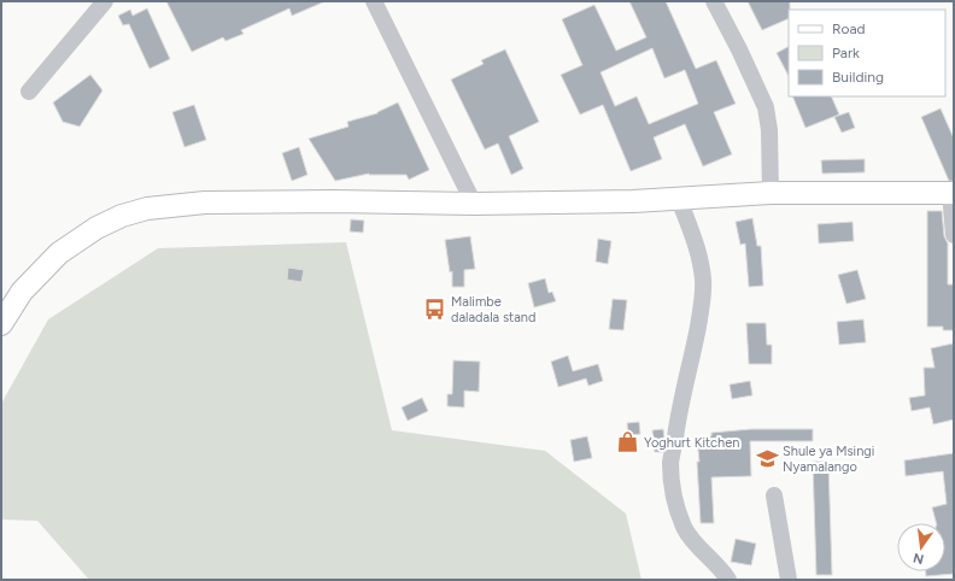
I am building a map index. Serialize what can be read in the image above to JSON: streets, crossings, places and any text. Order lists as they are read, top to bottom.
{
  "places": {
    "bus stop": ["Malimbe daladala stand"],
    "shop": ["Yoghurt Kitchen"],
    "school or university": ["Shule ya Msingi Nyamalango"]
  },
  "legend": ["Road", "Park", "Building"],
  "north": "bottom"
}
